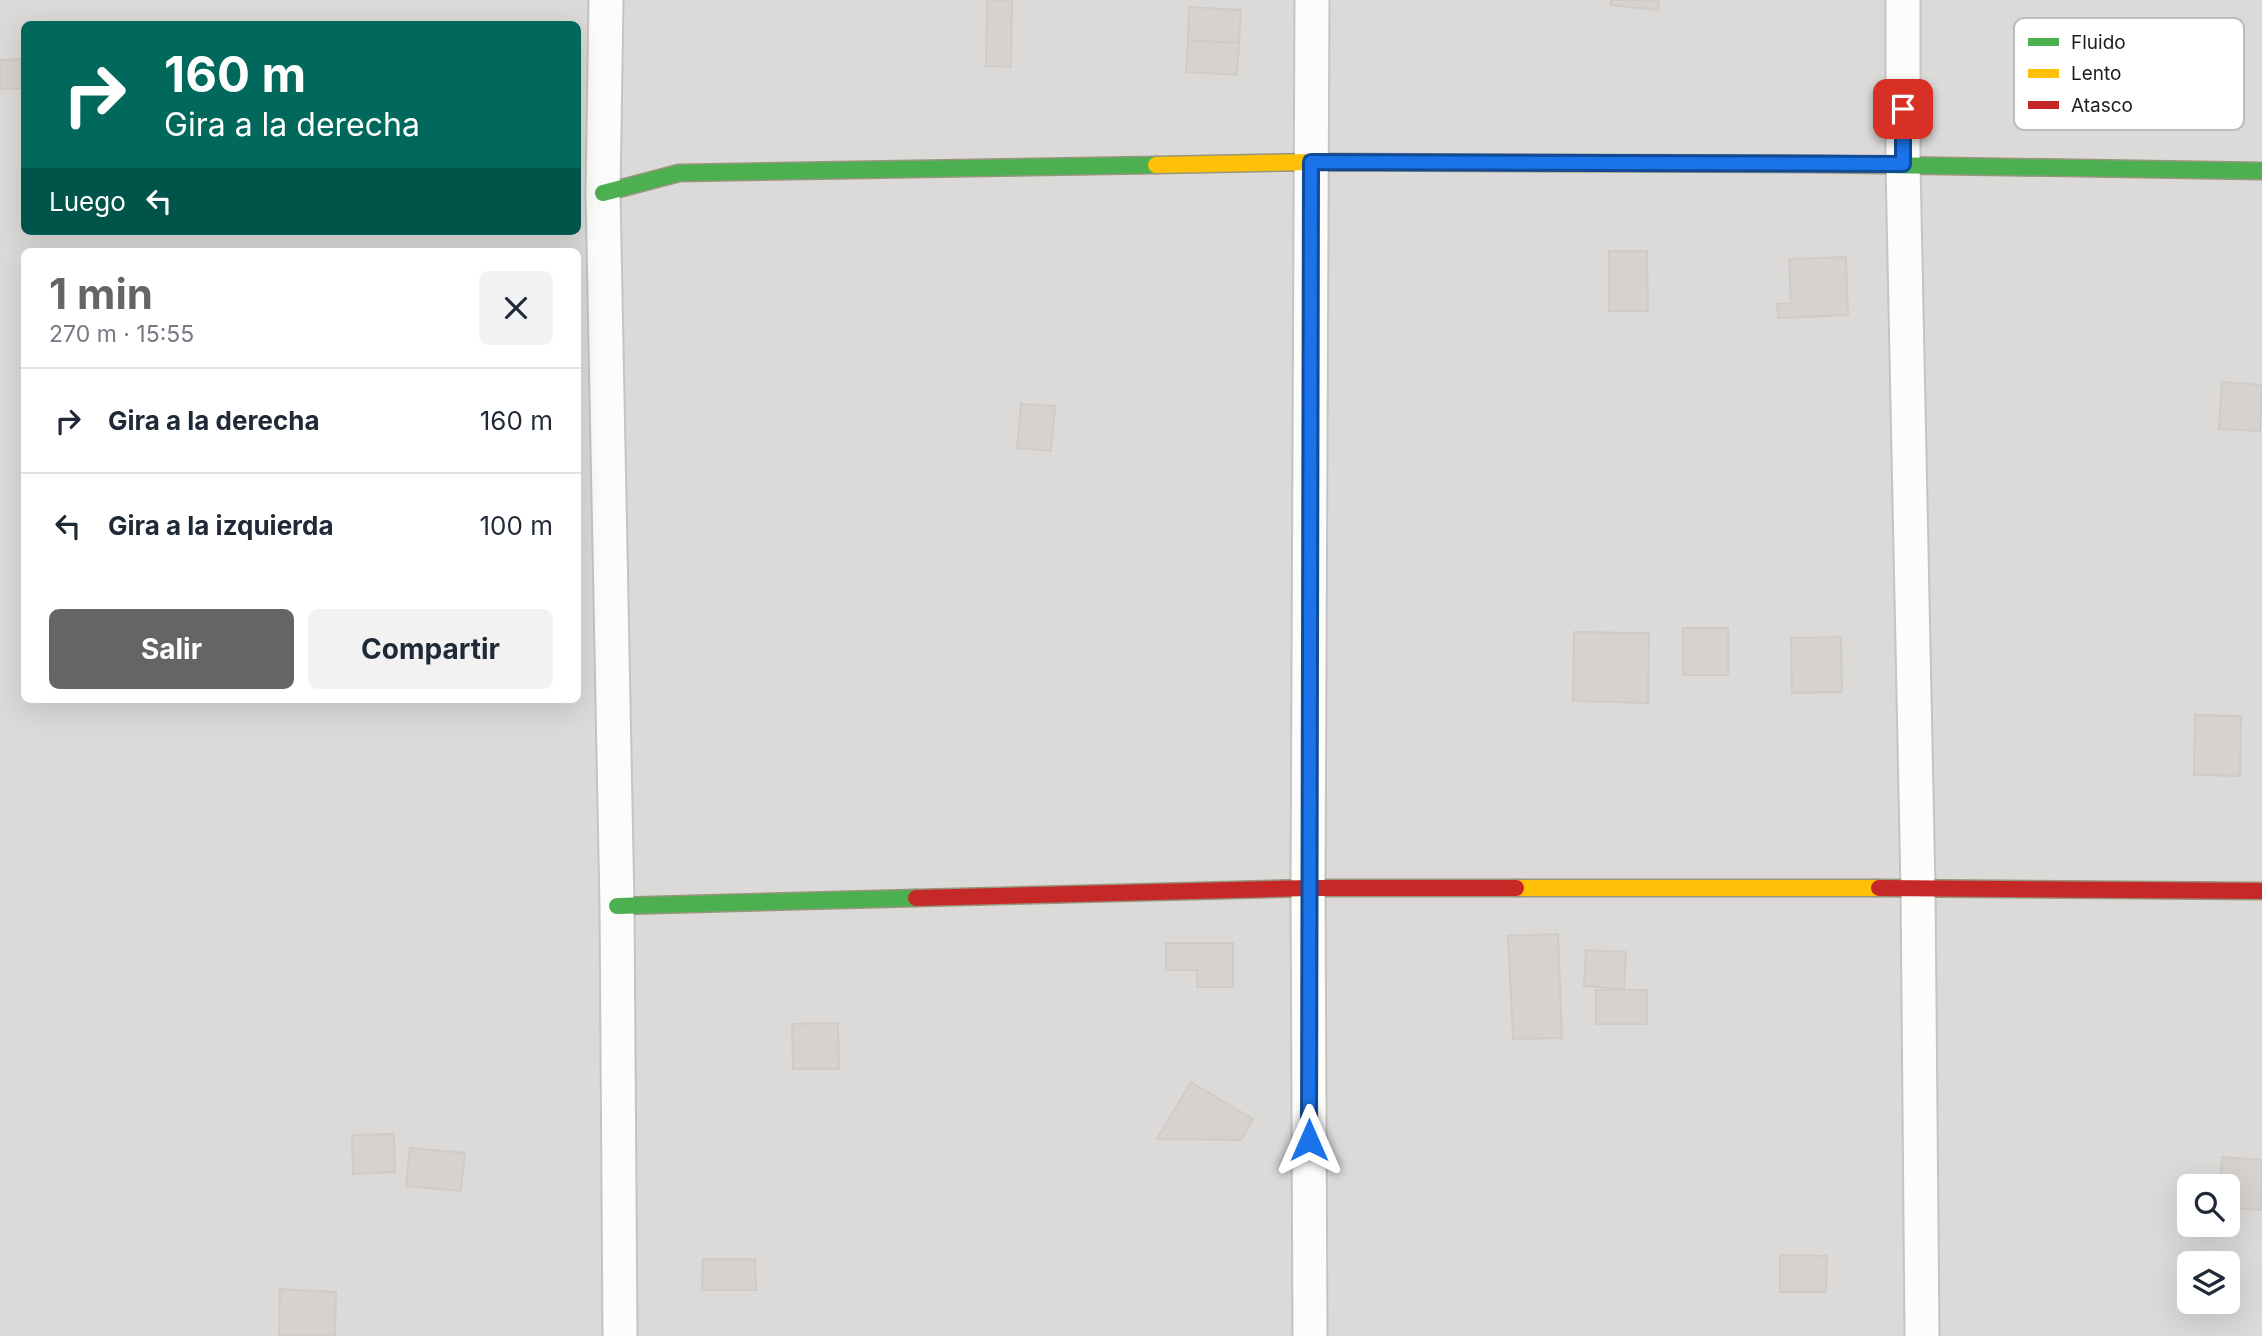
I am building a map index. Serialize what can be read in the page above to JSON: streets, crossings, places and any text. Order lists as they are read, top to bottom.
{
  "legend": ["Fluido", "Lento", "Atasco"],
  "page": {
    "turn": ["160 m", "Gira a la derecha"],
    "then": "Luego",
    "heading": ["1 min", "270 m · 15:55"],
    "list": [
      {
        "name": "Gira a la derecha",
        "value": "160 m"
      },
      {
        "name": "Gira a la izquierda",
        "value": "100 m"
      }
    ],
    "buttons": ["Salir", "Compartir"]
  }
}
